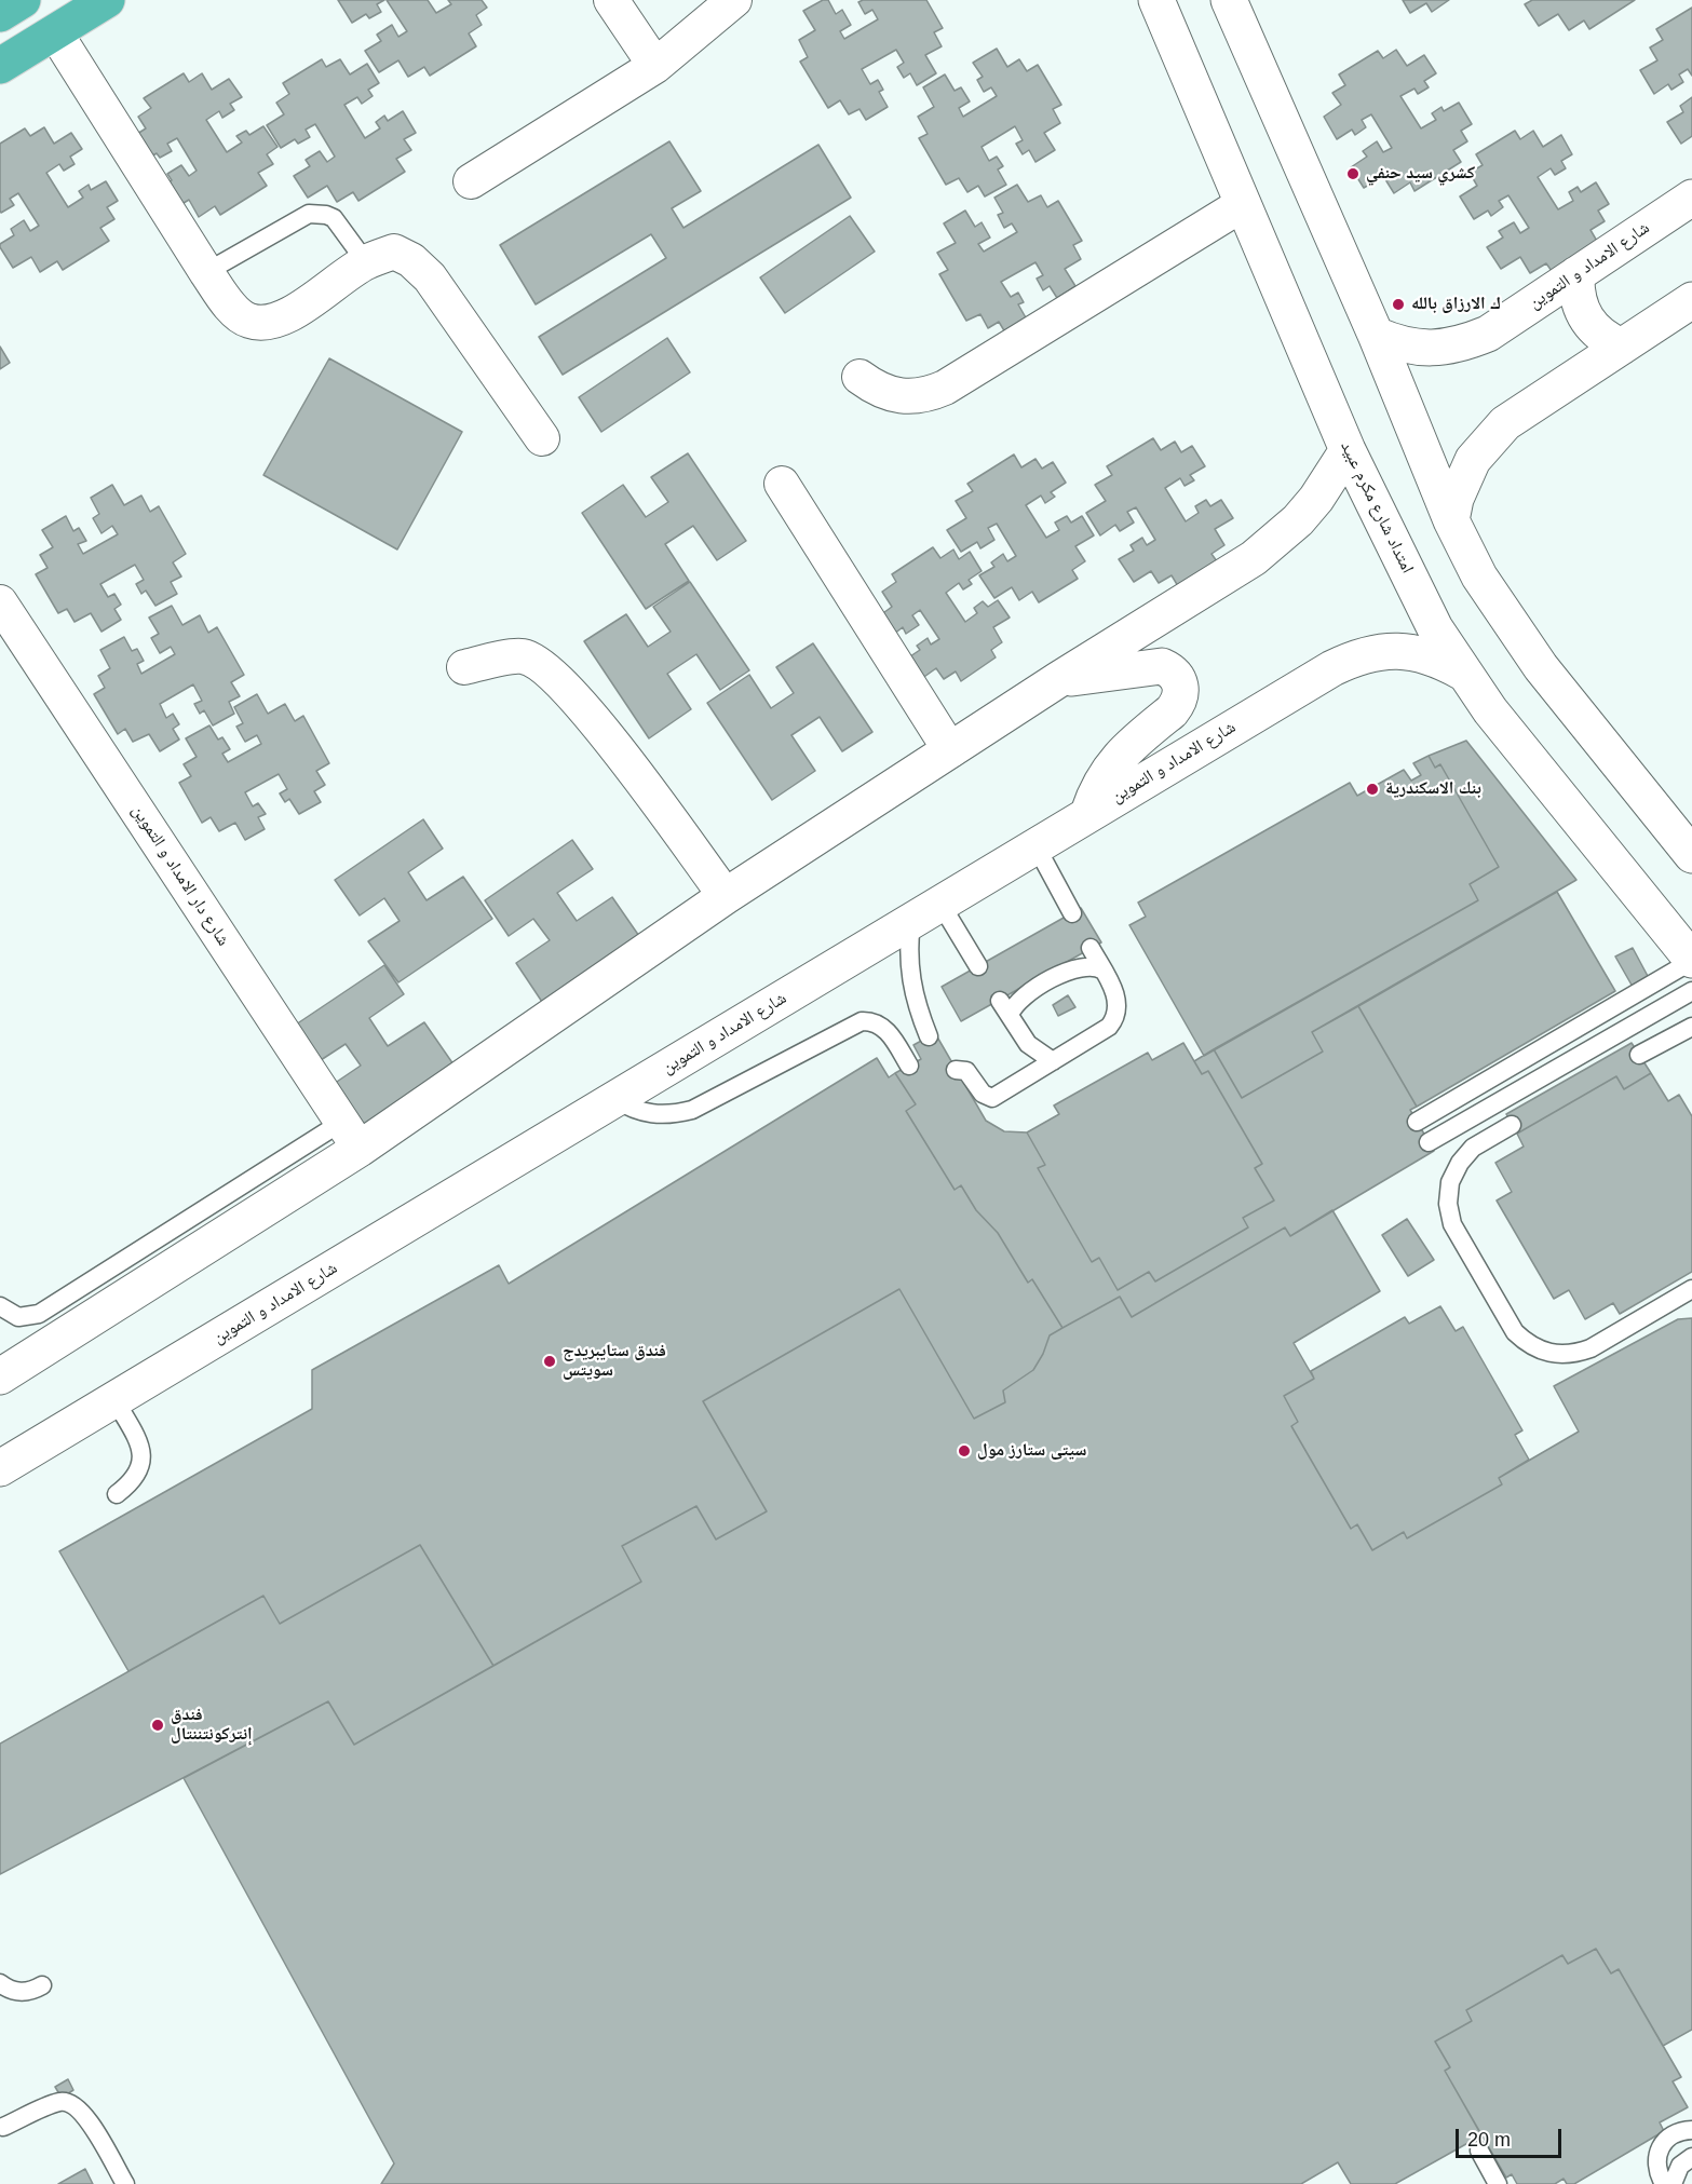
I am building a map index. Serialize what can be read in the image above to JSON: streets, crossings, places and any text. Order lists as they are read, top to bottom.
{
  "streets": {
    "street": ["شارع الامداد و التموين", "امتداد شارع مكرم عبيد", "شارع دار الامداد و التموين"]
  },
  "crossings": [
    ["شارع الامداد و التموين", "امتداد شارع مكرم عبيد"]
  ],
  "places": [
    "كشري سيد حنفي",
    "ك الارزاق بالله",
    "بنك الاسكندرية",
    "فندق ستايبريدج سويتس",
    "سيتى ستارز مول",
    "فندق إنتركونتننتال"
  ],
  "scale_bar": "20 m"
}
